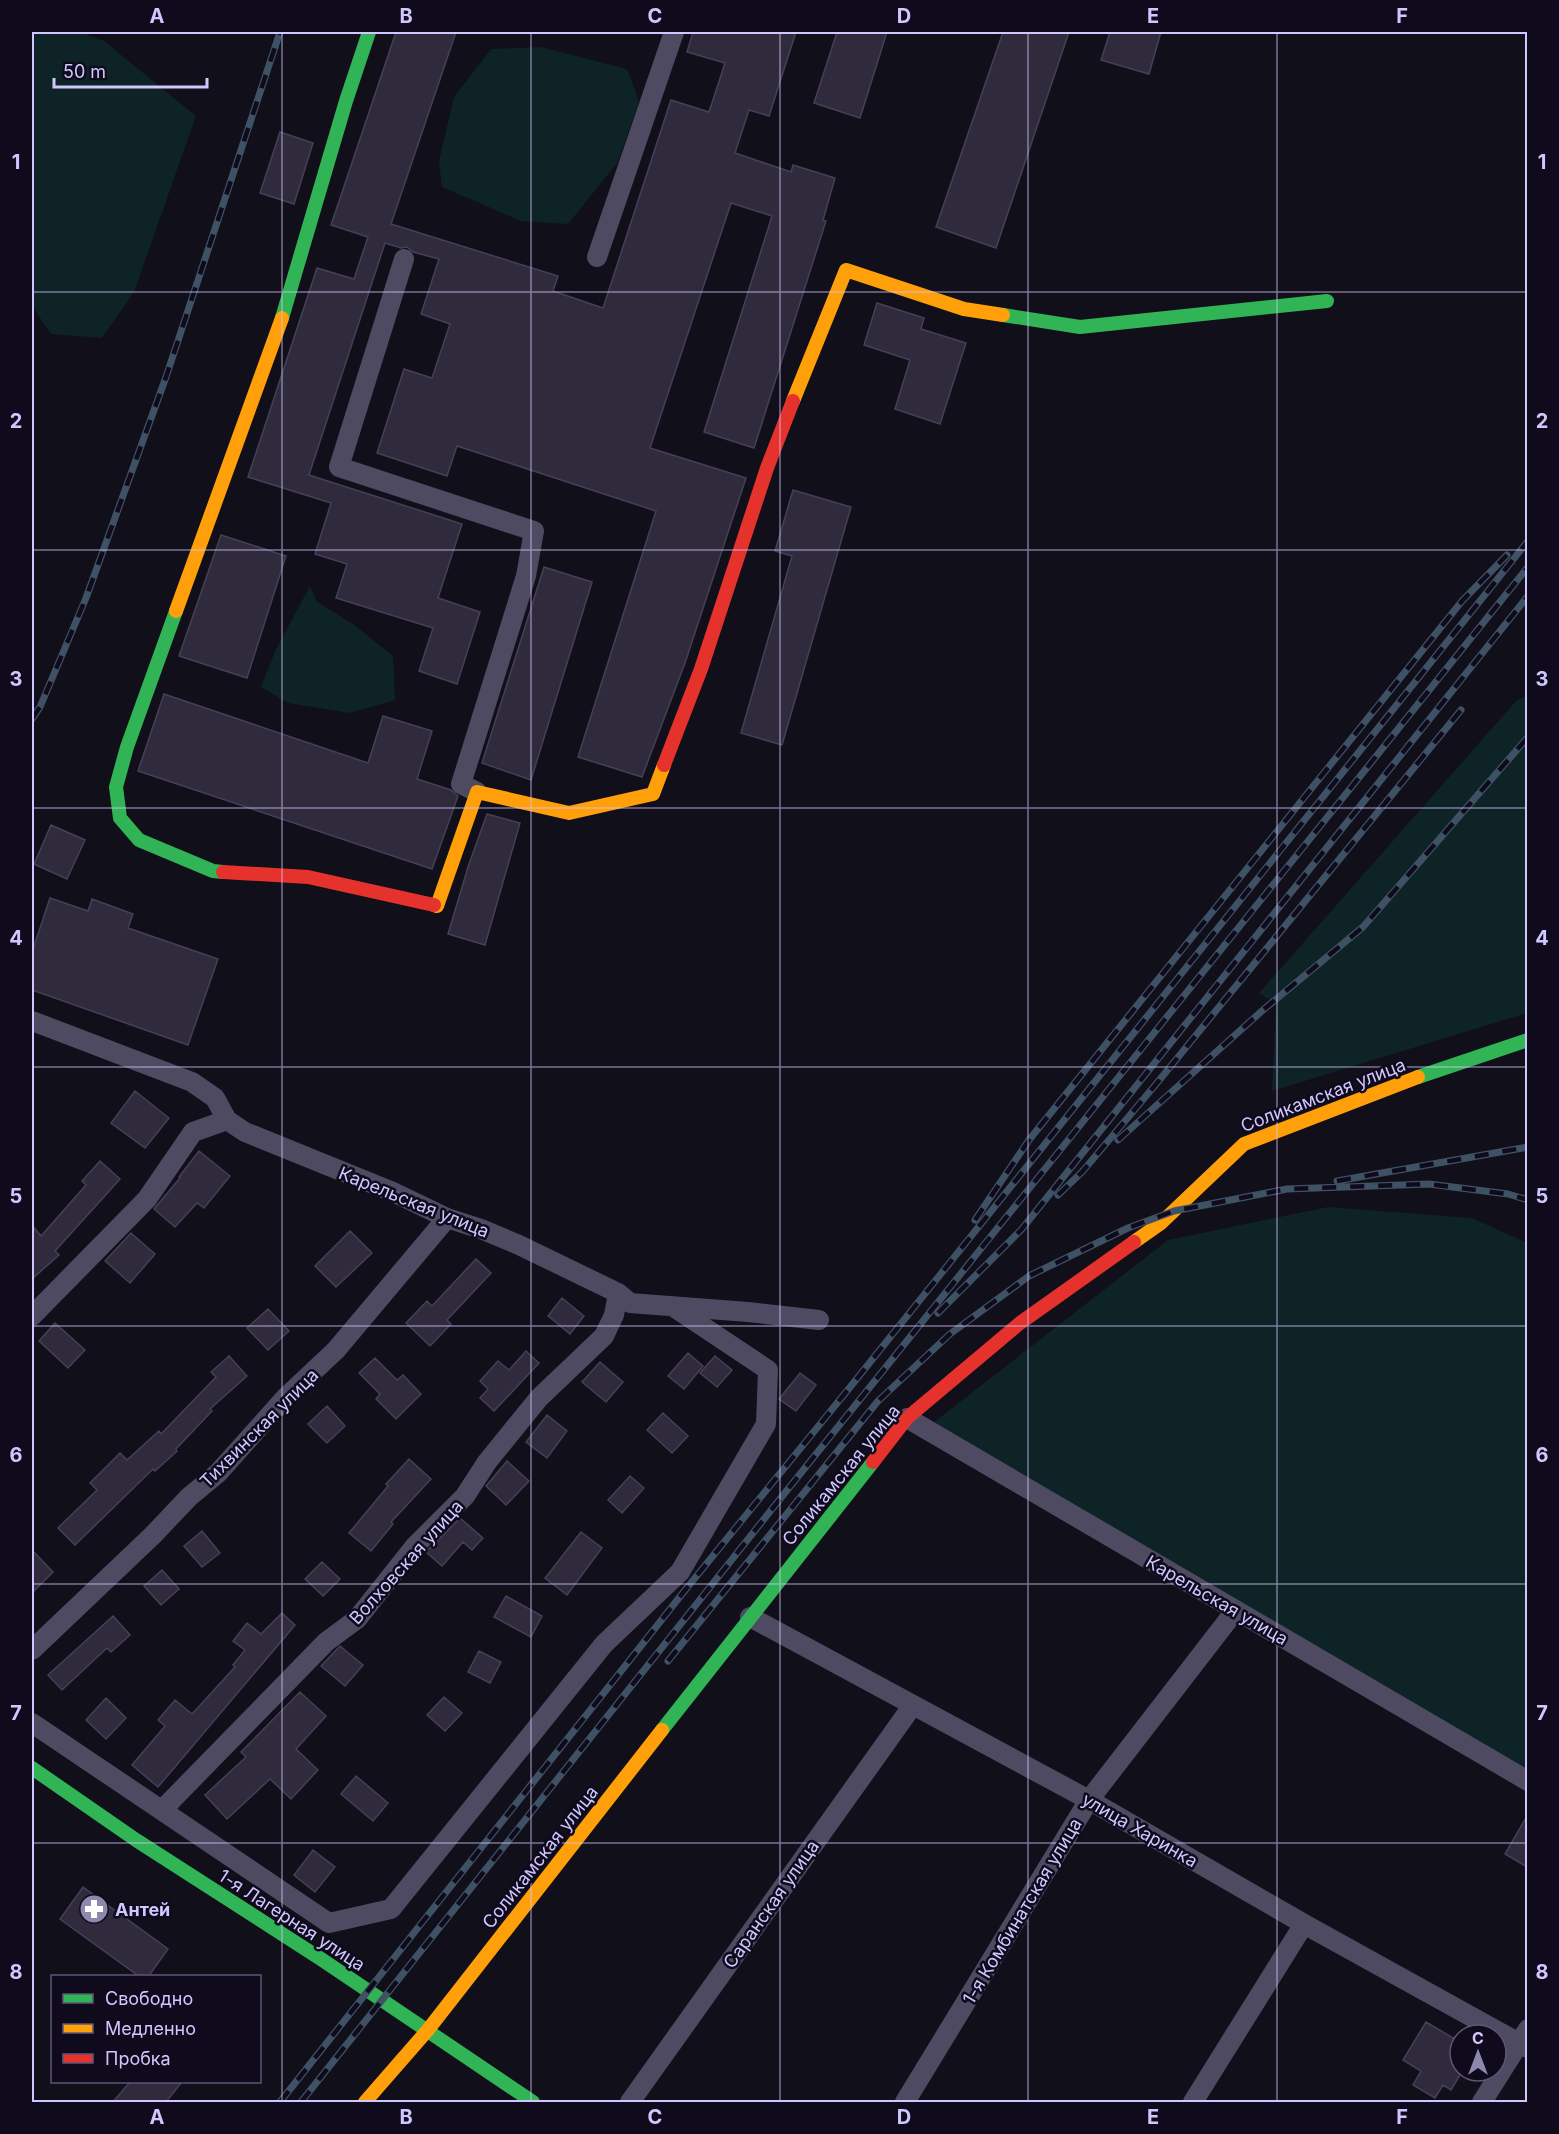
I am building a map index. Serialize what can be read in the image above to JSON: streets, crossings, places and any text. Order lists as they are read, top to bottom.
{
  "streets": {
    "street": [
      "Соликамская улица",
      "Карельская улица",
      "Тихвинская улица",
      "Волховская улица",
      "улица Харинка",
      "Саранская улица",
      "1-я Комбинатская улица",
      "1-я Лагерная улица"
    ]
  },
  "crossings": [
    ["Соликамская улица", "Карельская улица"],
    ["Соликамская улица", "улица Харинка"],
    ["Соликамская улица", "1-я Лагерная улица"],
    ["Карельская улица", "Тихвинская улица"],
    ["Карельская улица", "Волховская улица"],
    ["Карельская улица", "1-я Комбинатская улица"],
    ["улица Харинка", "Саранская улица"],
    ["улица Харинка", "1-я Комбинатская улица"]
  ],
  "places": {
    "pharmacy": ["Антей"]
  },
  "legend": ["Свободно", "Медленно", "Пробка"],
  "scale_bar": "50 m",
  "north": "top",
  "grid": {
    "columns": [
      "A",
      "B",
      "C",
      "D",
      "E",
      "F"
    ],
    "rows": [
      "1",
      "2",
      "3",
      "4",
      "5",
      "6",
      "7",
      "8"
    ]
  }
}
